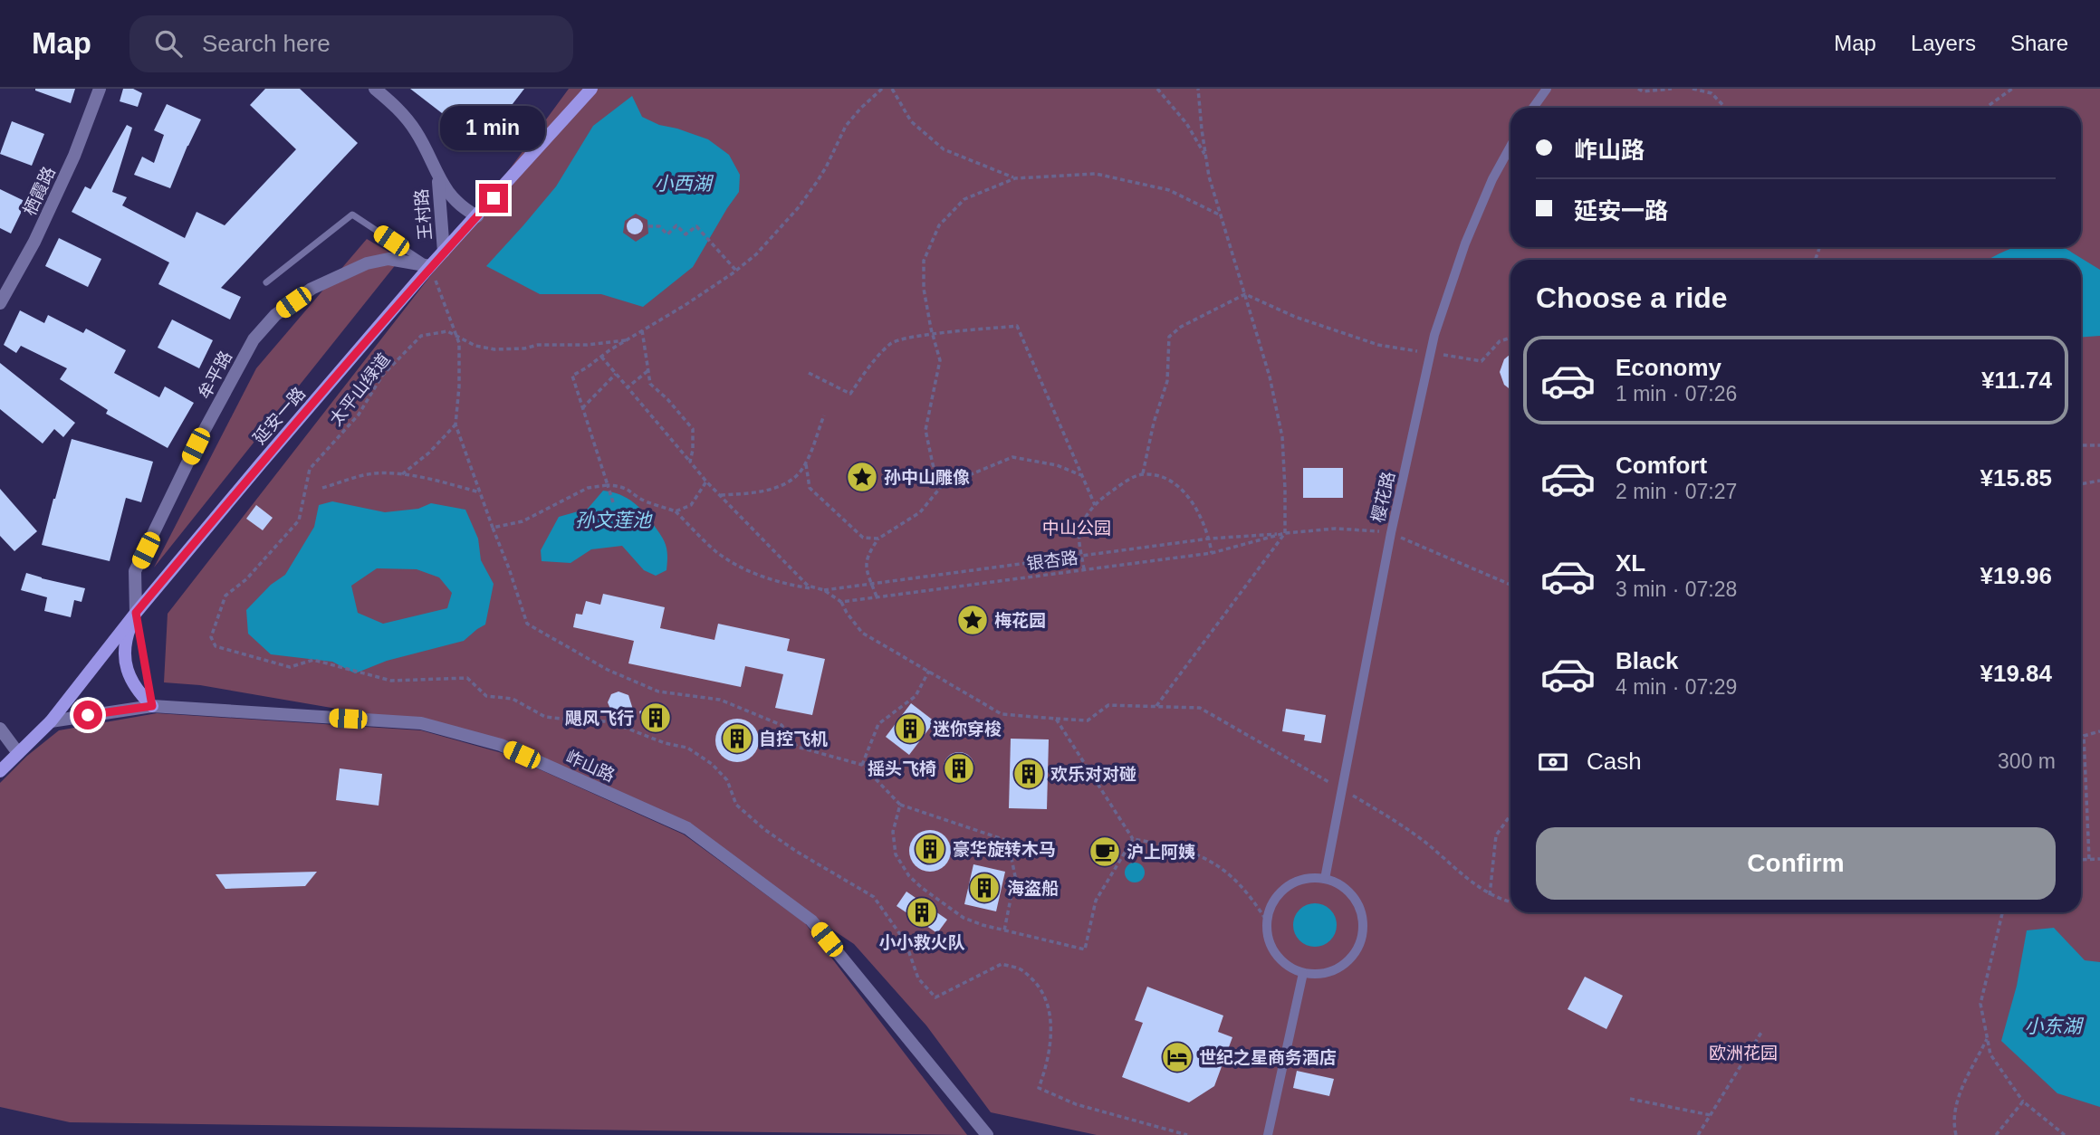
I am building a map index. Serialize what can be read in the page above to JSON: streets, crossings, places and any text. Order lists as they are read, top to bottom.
{
  "streets": {
    "main road": ["延安一路"],
    "street": [
      "栖霞路",
      "王村路",
      "牟平路",
      "樱花路",
      "岞山路"
    ],
    "path": ["太平山绿道", "银杏路"]
  },
  "crossings": [
    ["王村路", "延安一路"],
    ["牟平路", "延安一路"],
    ["延安一路", "岞山路"],
    ["樱花路", "银杏路"]
  ],
  "water": ["小西湖", "孙文莲池", "小东湖"],
  "parks": ["中山公园", "欧洲花园"],
  "places": {
    "place": ["孙中山雕像", "梅花园"],
    "building": [
      "飓风飞行",
      "迷你穿梭",
      "自控飞机",
      "摇头飞椅",
      "欢乐对对碰",
      "豪华旋转木马",
      "海盗船",
      "小小救火队"
    ],
    "cafe": ["沪上阿姨"],
    "hotel": ["世纪之星商务酒店"]
  },
  "page": {
    "header": "Map",
    "search": "Search here",
    "nav": ["Map", "Layers", "Share"],
    "bubble": "1 min",
    "banner": ["岞山路", "延安一路"],
    "heading": "Choose a ride",
    "list": [
      {
        "name": "Economy",
        "note": "1 min · 07:26",
        "value": "¥11.74"
      },
      {
        "name": "Comfort",
        "note": "2 min · 07:27",
        "value": "¥15.85"
      },
      {
        "name": "XL",
        "note": "3 min · 07:28",
        "value": "¥19.96"
      },
      {
        "name": "Black",
        "note": "4 min · 07:29",
        "value": "¥19.84"
      }
    ],
    "pay": ["Cash", "300 m"],
    "buttons": "Confirm"
  }
}
